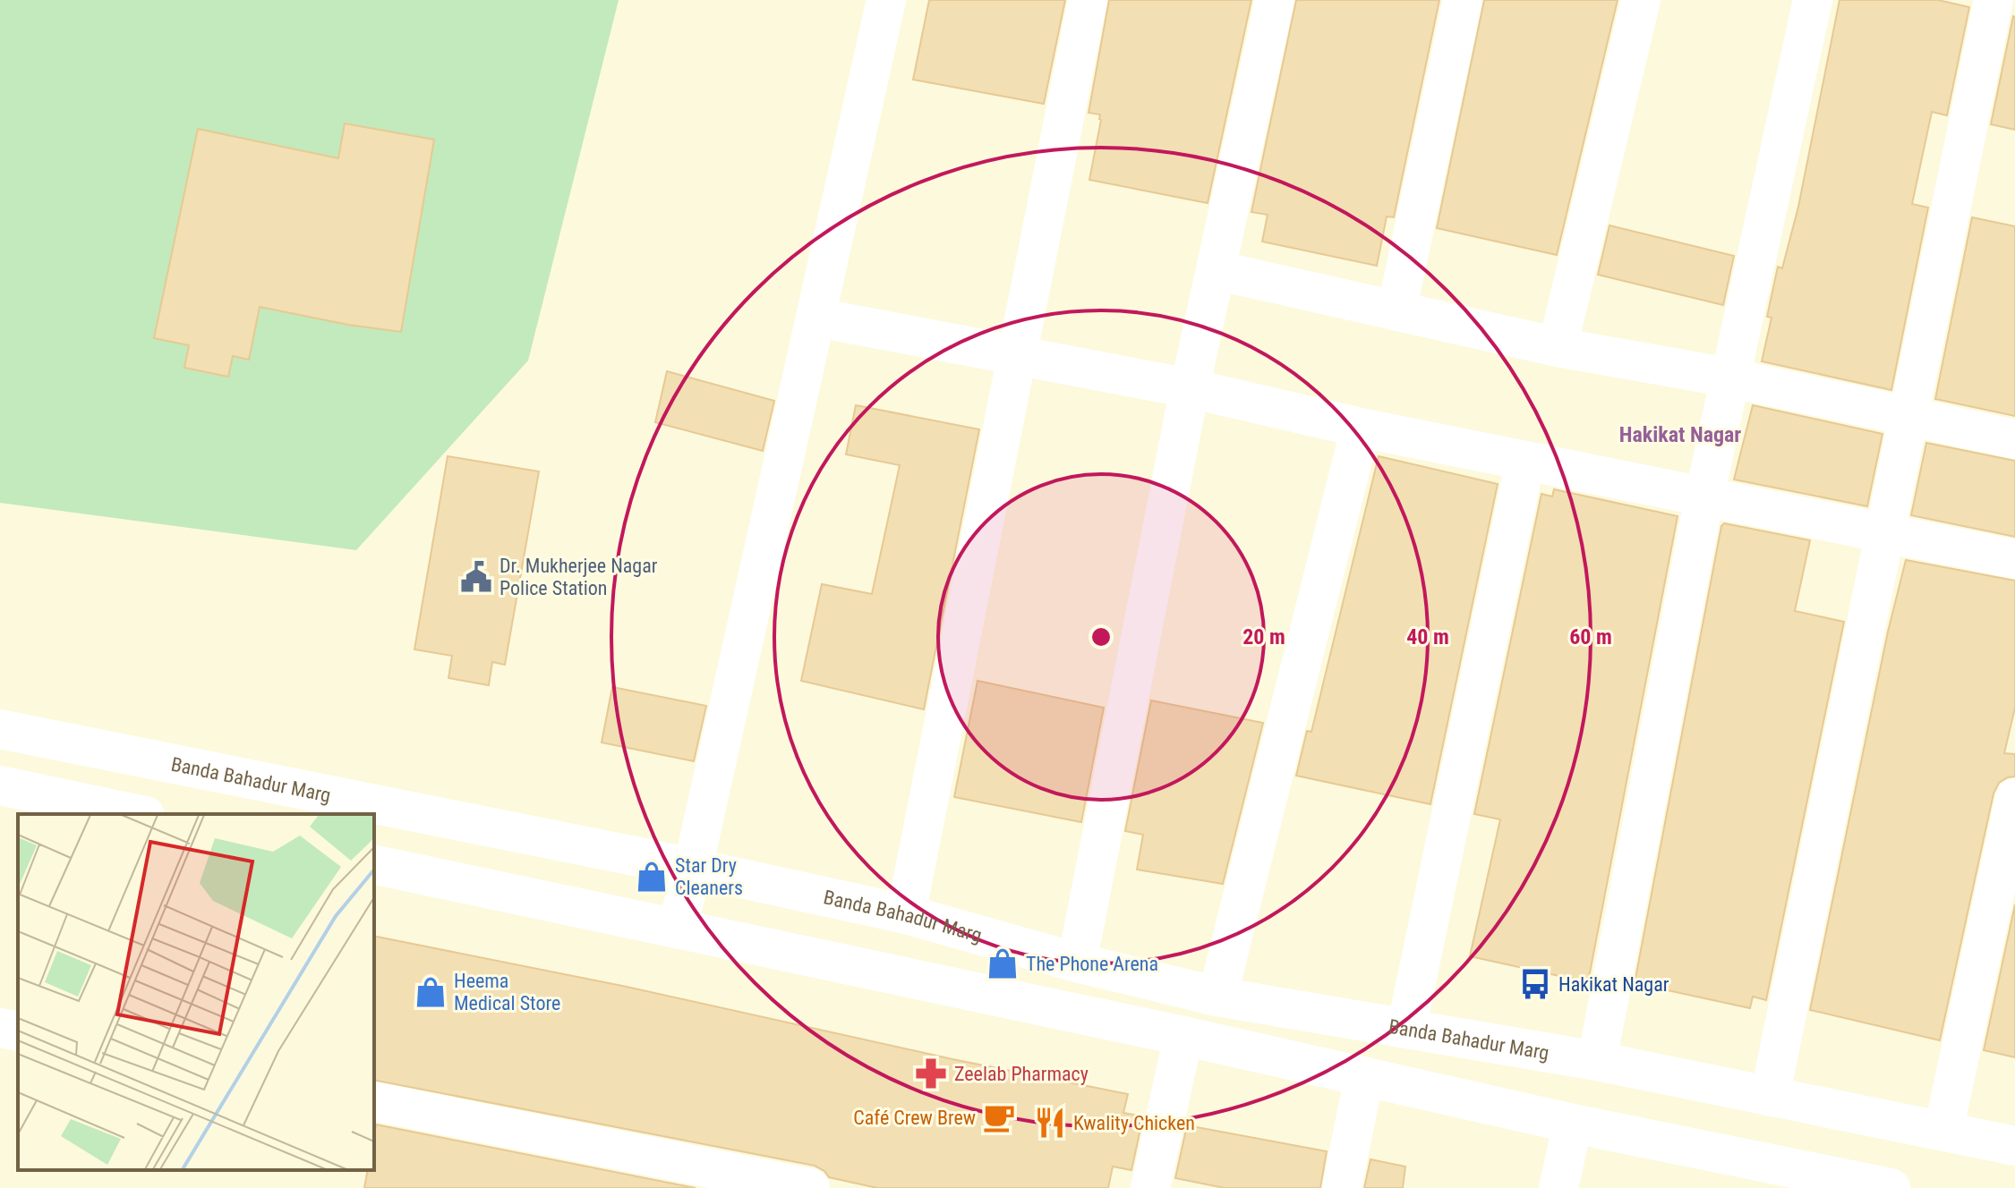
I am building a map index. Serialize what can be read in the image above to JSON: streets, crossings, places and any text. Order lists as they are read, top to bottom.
{
  "streets": {
    "street": ["Banda Bahadur Marg"]
  },
  "districts": ["Hakikat Nagar"],
  "places": {
    "public building": ["Dr. Mukherjee Nagar Police Station"],
    "shop": ["Star Dry Cleaners", "The Phone Arena", "Heema Medical Store"],
    "bus stop": ["Hakikat Nagar"],
    "pharmacy": ["Zeelab Pharmacy"],
    "cafe": ["Café Crew Brew"],
    "restaurant": ["Kwality Chicken"]
  },
  "rings": ["20 m", "40 m", "60 m"]
}
